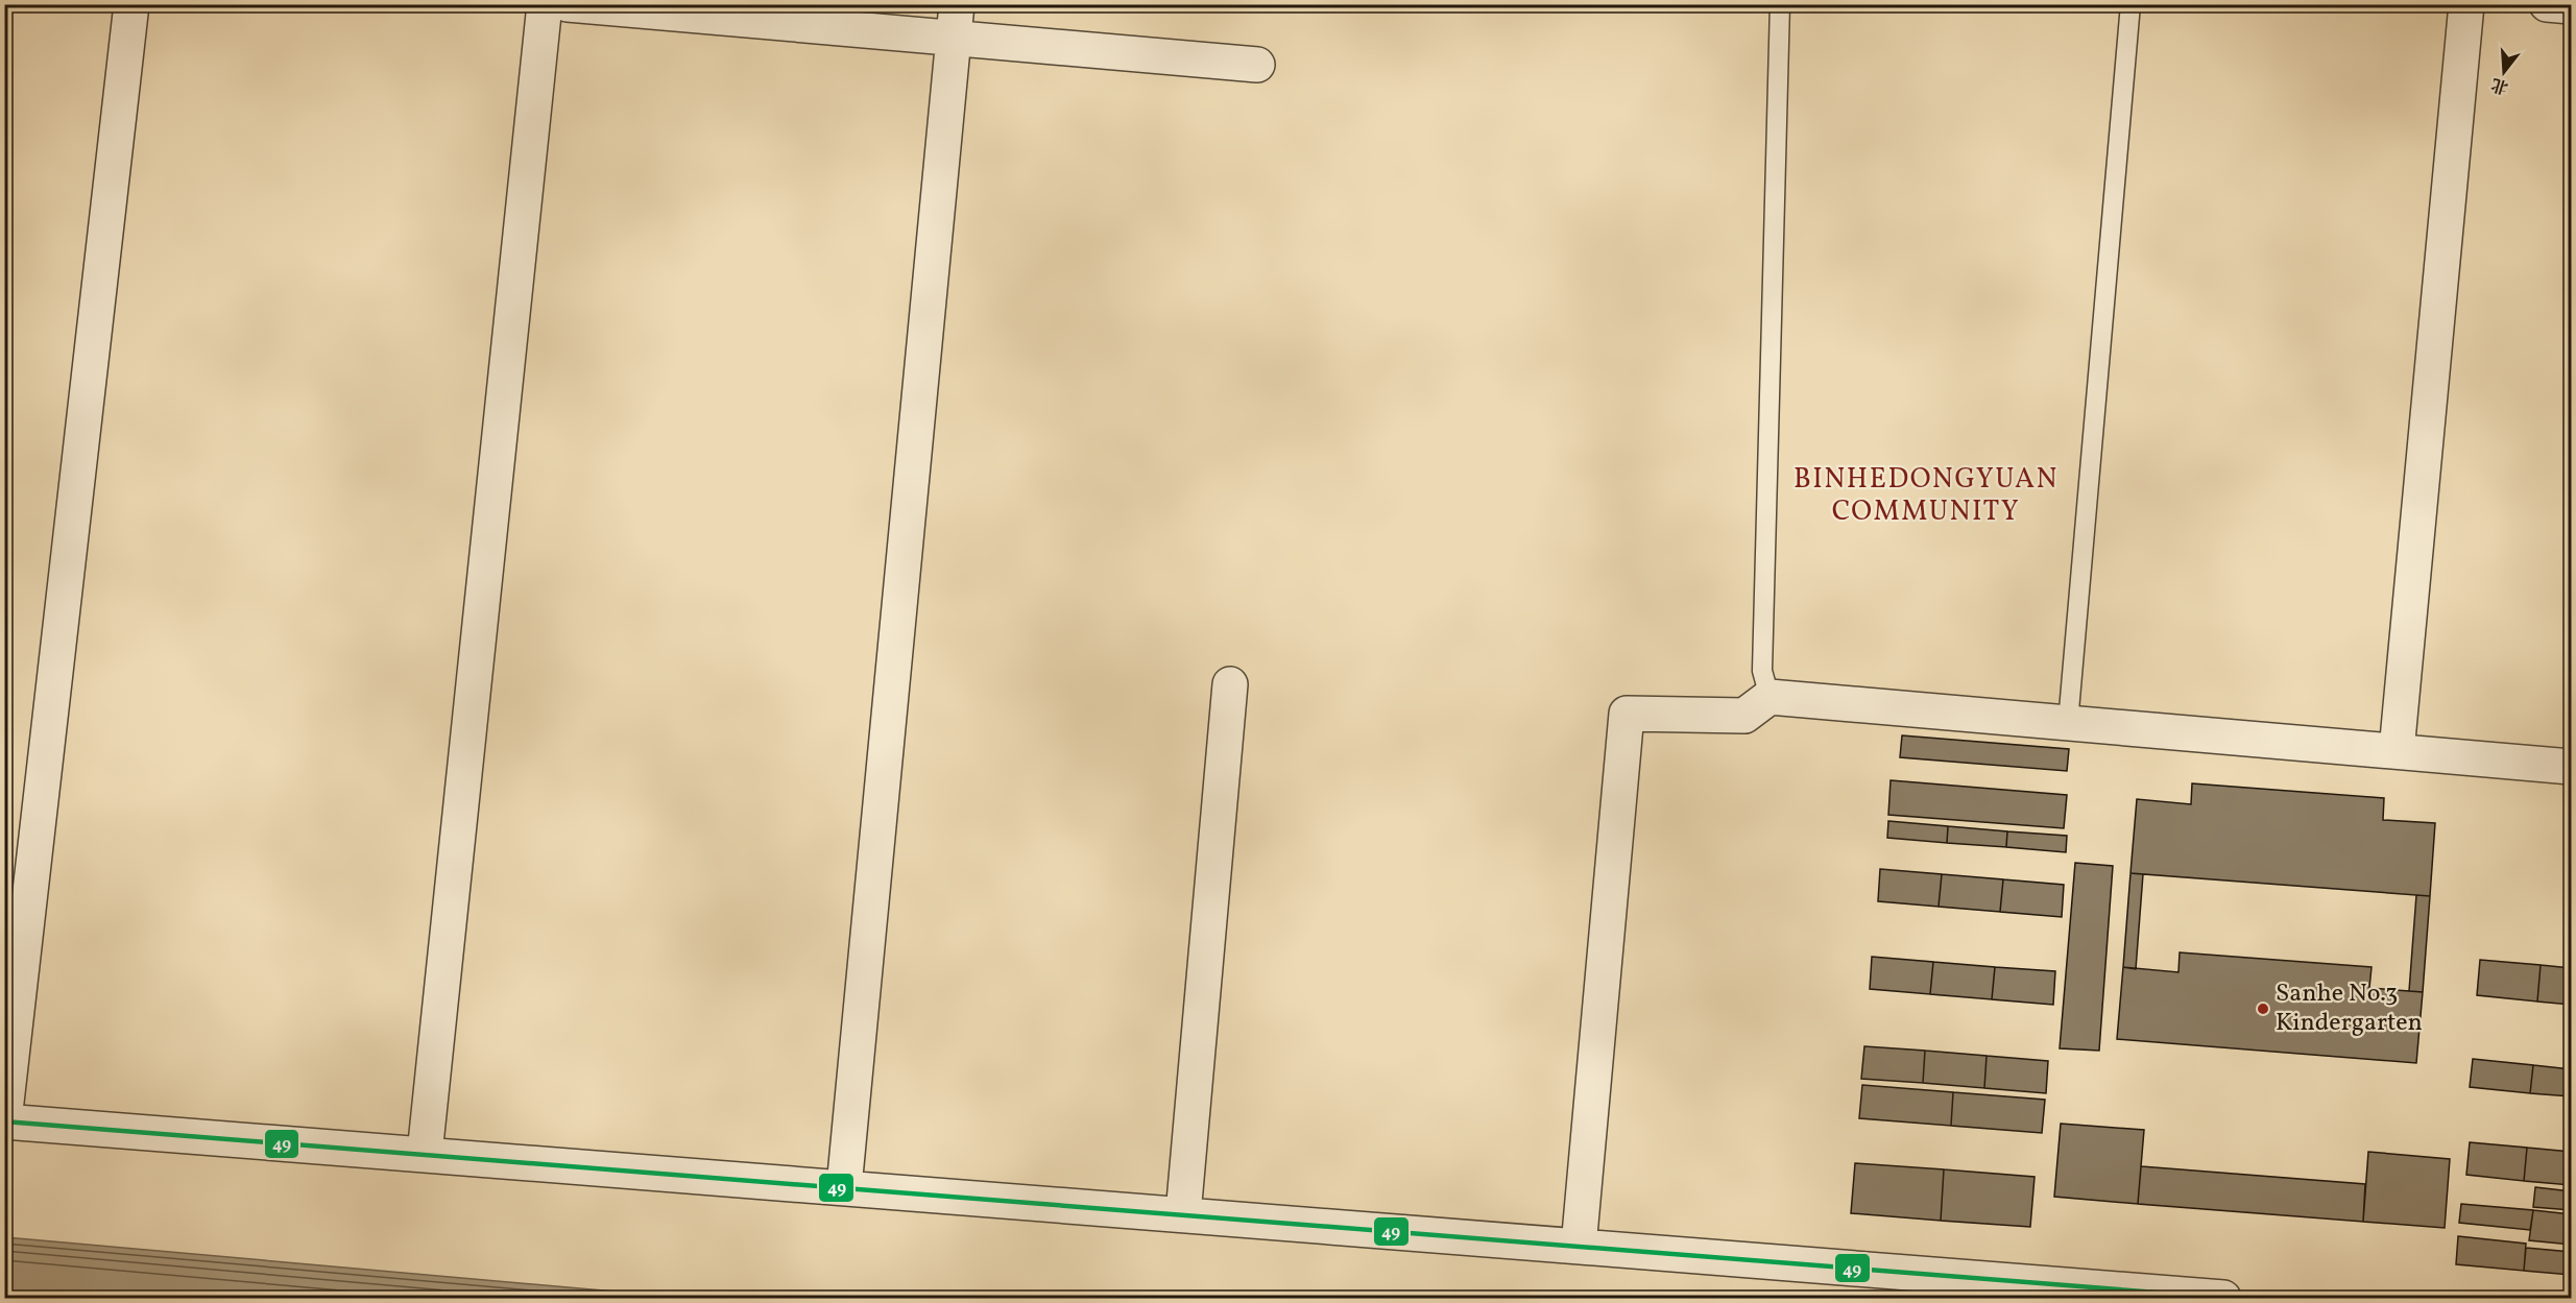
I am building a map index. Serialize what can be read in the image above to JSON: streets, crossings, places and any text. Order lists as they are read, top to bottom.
{
  "districts": ["BINHEDONGYUAN COMMUNITY"],
  "places": ["Sanhe No.3 Kindergarten"],
  "lines": ["transit line 49"],
  "north": "bottom"
}
